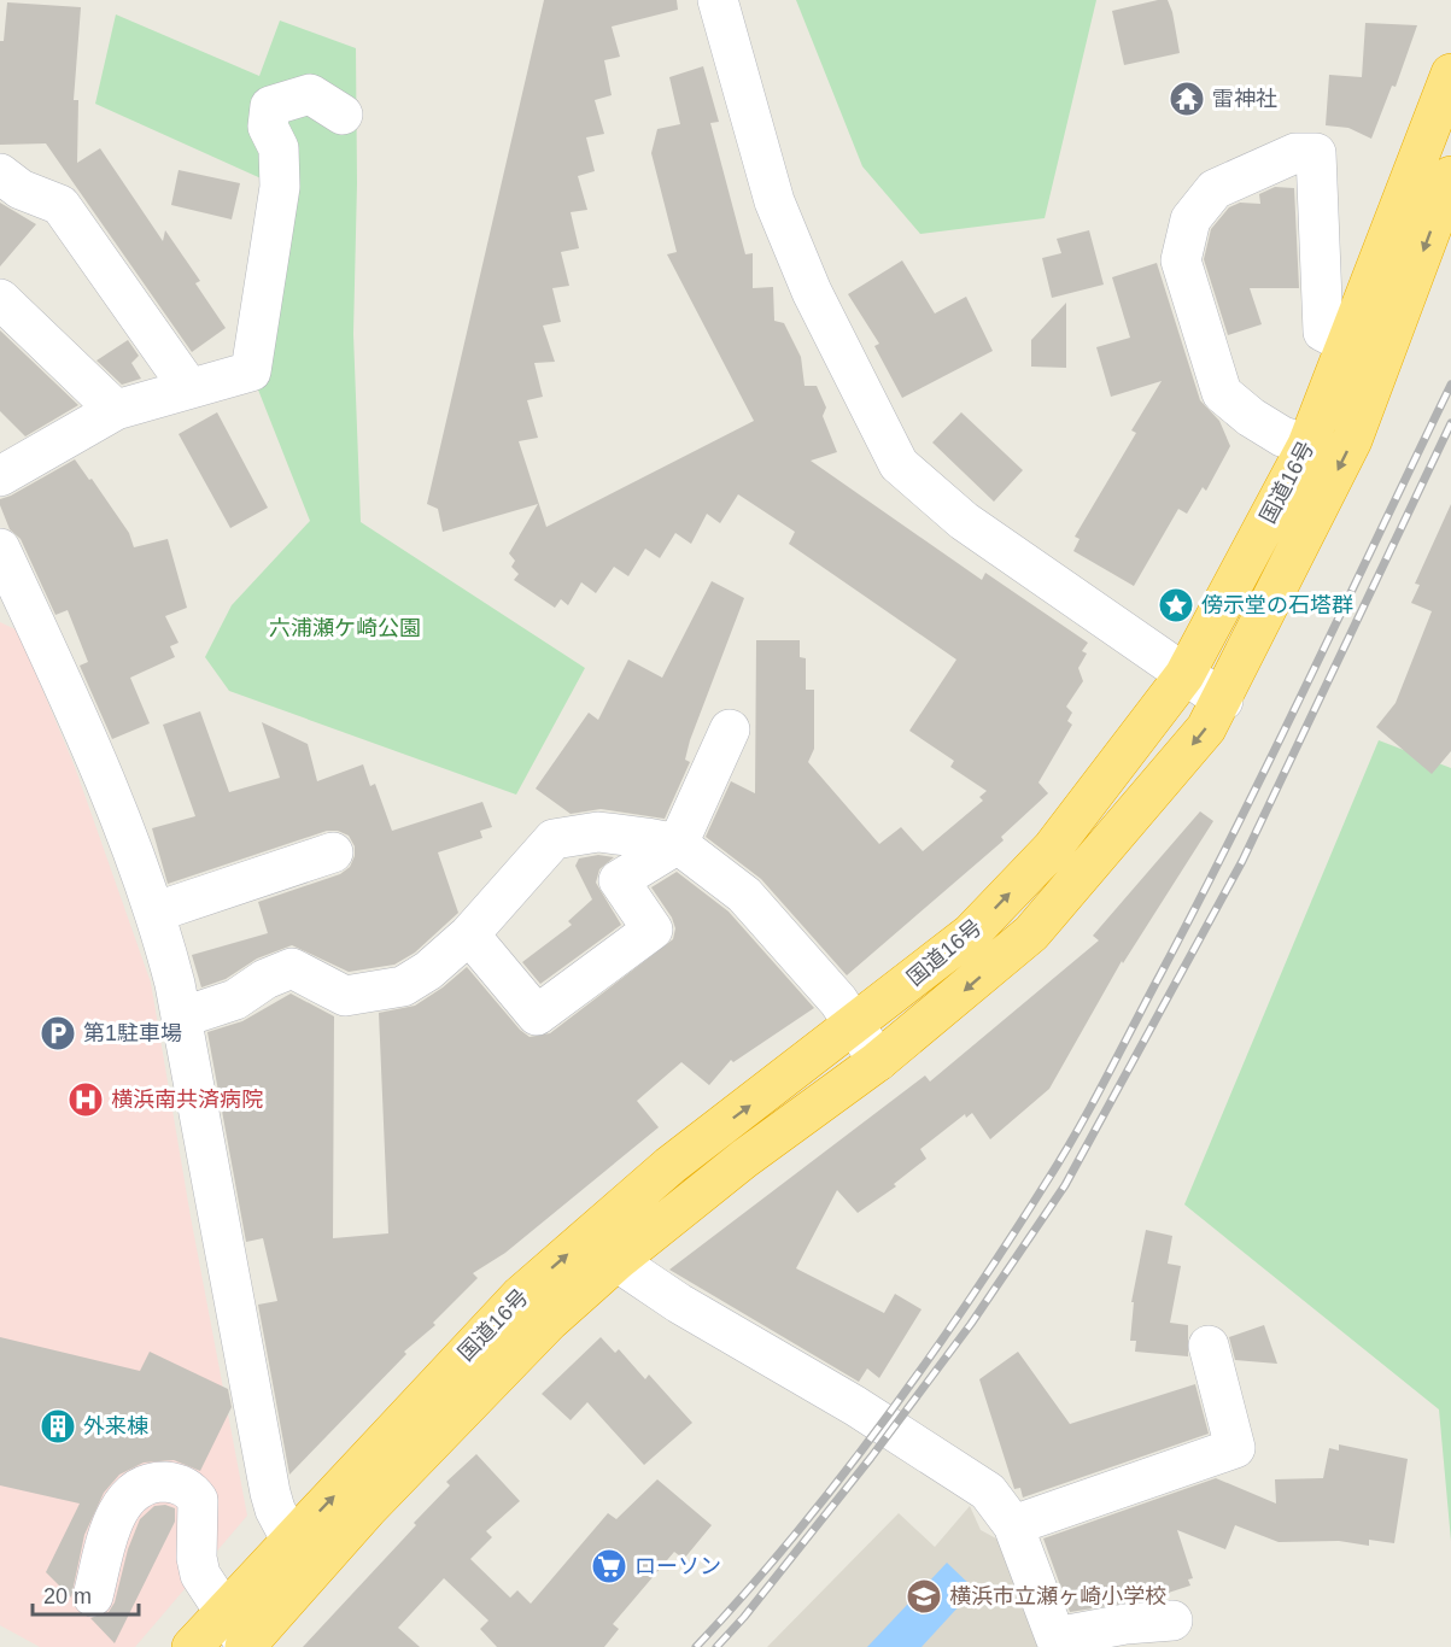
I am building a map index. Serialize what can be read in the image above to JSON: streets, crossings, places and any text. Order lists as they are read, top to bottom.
{
  "streets": {
    "highway": ["国道16号"]
  },
  "parks": ["六浦瀬ケ崎公園"],
  "places": {
    "temple": ["雷神社"],
    "place": ["傍示堂の石塔群"],
    "parking": ["第1駐車場"],
    "hospital": ["横浜南共済病院"],
    "building": ["外来棟"],
    "supermarket": ["ローソン"],
    "school or university": ["横浜市立瀬ヶ崎小学校"]
  },
  "scale_bar": "20 m"
}
